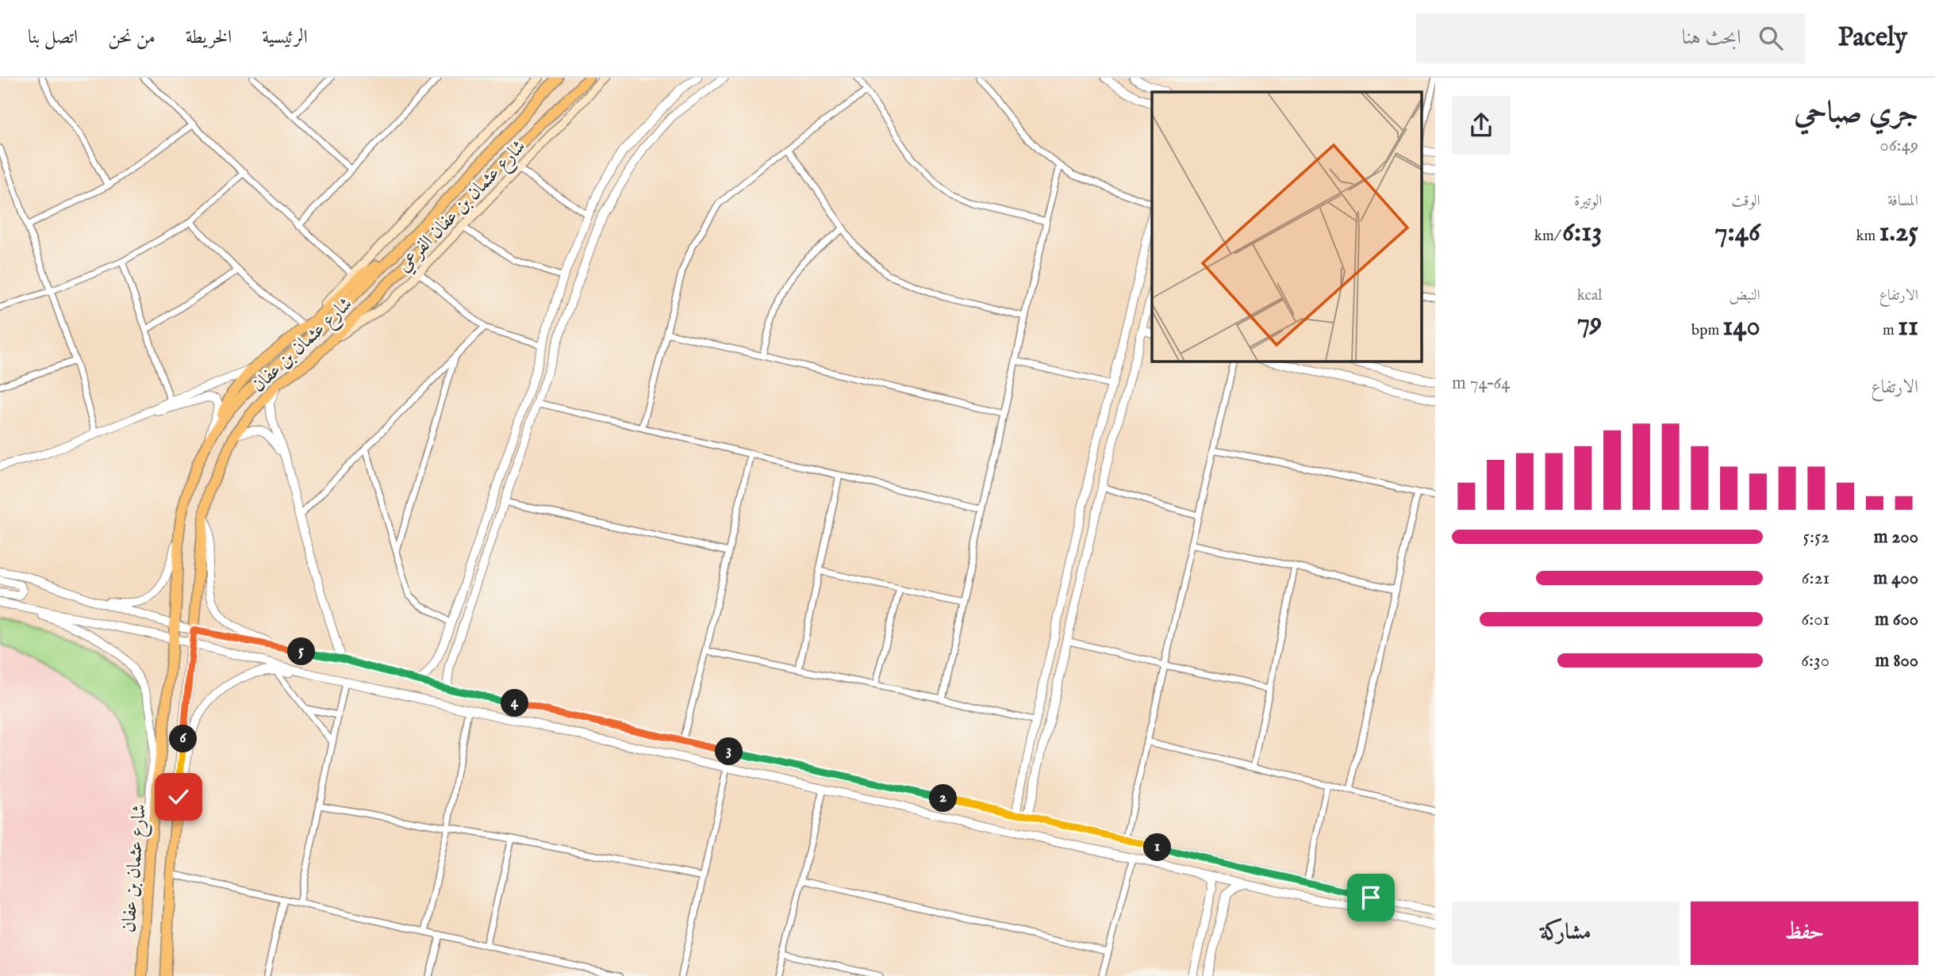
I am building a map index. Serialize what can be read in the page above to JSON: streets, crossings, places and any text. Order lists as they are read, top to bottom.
{
  "streets": {
    "main road": ["شارع عثمان بن عفان الفرعي", "شارع عثمان بن عفان"]
  },
  "crossings": [
    ["شارع عثمان بن عفان الفرعي", "شارع عثمان بن عفان"]
  ],
  "page": {
    "header": "Pacely",
    "search": "ابحث هنا",
    "nav": [
      "الرئيسية",
      "الخريطة",
      "من نحن",
      "اتصل بنا"
    ],
    "heading": ["جري صباحي", "06:49"],
    "stats": [
      ["المسافة", "1.25 km"],
      ["الوقت", "7:46"],
      ["الوتيرة", "6:13 /km"],
      ["الارتفاع", "11 m"],
      ["النبض", "140 bpm"],
      ["kcal", "79"]
    ],
    "chart": ["الارتفاع", "64–74 m"],
    "list": [
      {
        "name": "200 m",
        "note": "5:52"
      },
      {
        "name": "400 m",
        "note": "6:21"
      },
      {
        "name": "600 m",
        "note": "6:01"
      },
      {
        "name": "800 m",
        "note": "6:30"
      }
    ],
    "pins": [
      "5",
      "4",
      "6",
      "3",
      "2",
      "1"
    ],
    "buttons": ["حفظ", "مشاركة"]
  }
}
